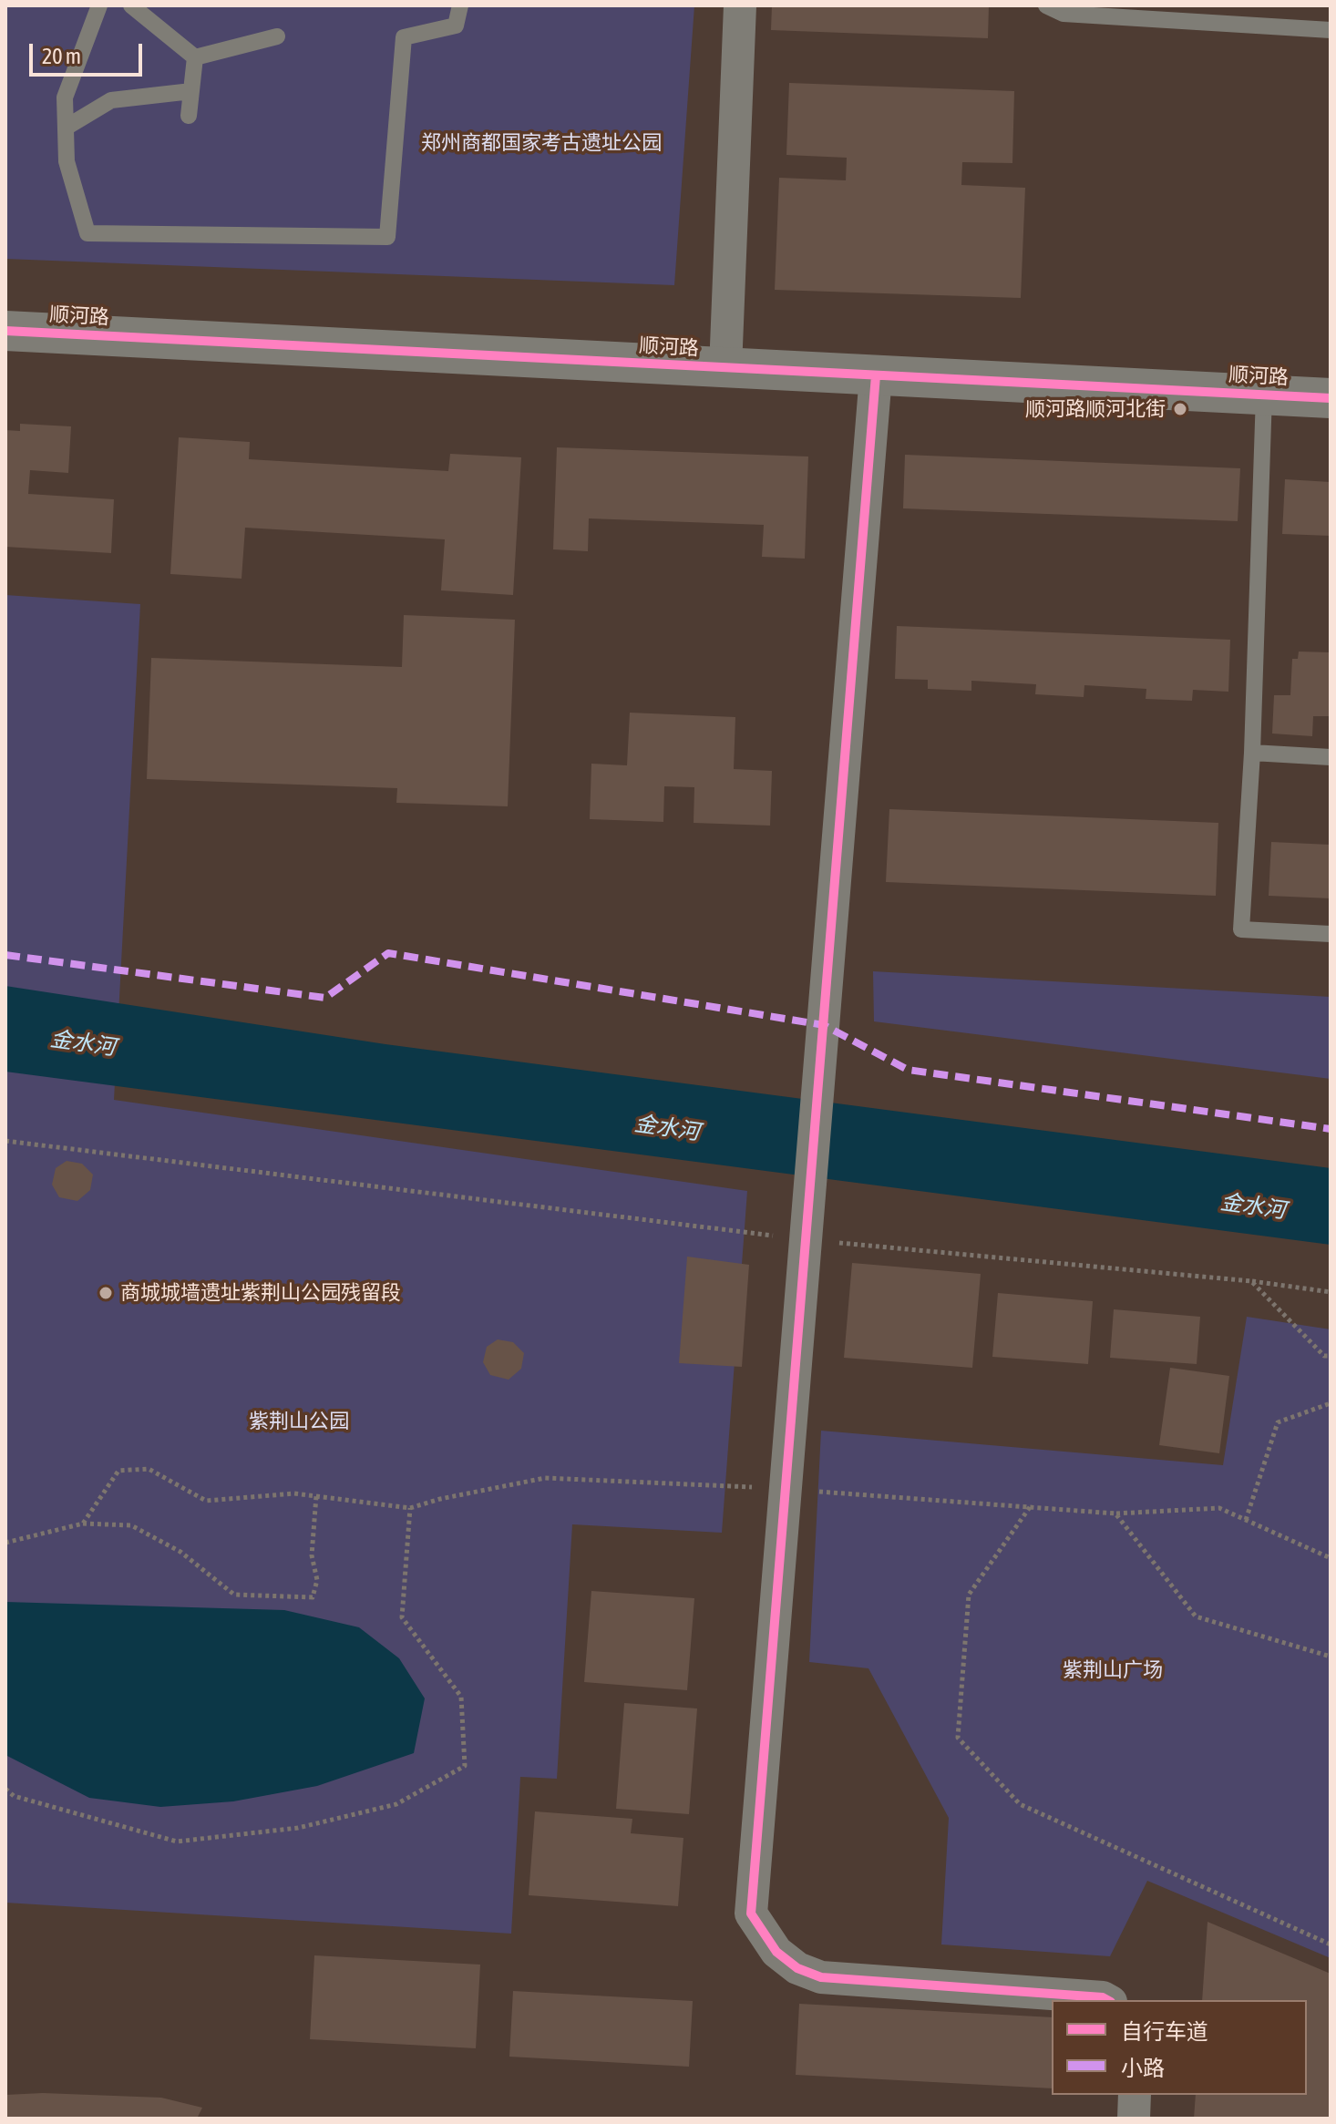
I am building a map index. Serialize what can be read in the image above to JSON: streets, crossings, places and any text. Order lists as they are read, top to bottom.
{
  "streets": {
    "street": ["顺河路"]
  },
  "water": ["金水河"],
  "parks": ["郑州商都国家考古遗址公园", "紫荆山公园", "紫荆山广场"],
  "places": ["顺河路顺河北街", "商城城墙遗址紫荆山公园残留段"],
  "legend": ["自行车道", "小路"],
  "scale_bar": "20 m"
}
